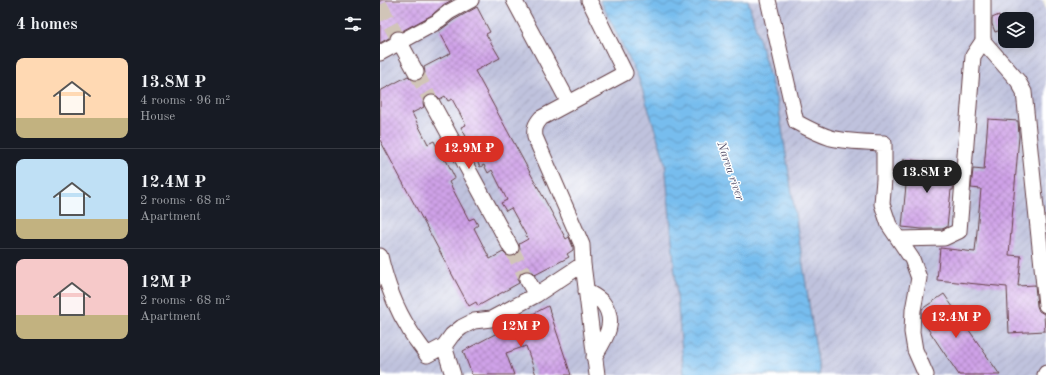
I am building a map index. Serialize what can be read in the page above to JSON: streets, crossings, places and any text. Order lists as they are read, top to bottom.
{
  "water": ["Narva river"],
  "page": {
    "heading": "4 homes",
    "list": [
      {
        "name": "13.8M ₽",
        "note": "4 rooms · 96 m² · House"
      },
      {
        "name": "12.4M ₽",
        "note": "2 rooms · 68 m² · Apartment"
      },
      {
        "name": "12M ₽",
        "note": "2 rooms · 68 m² · Apartment"
      }
    ],
    "price": [
      "12.9M ₽",
      "13.8M ₽",
      "12.4M ₽",
      "12M ₽"
    ]
  }
}
